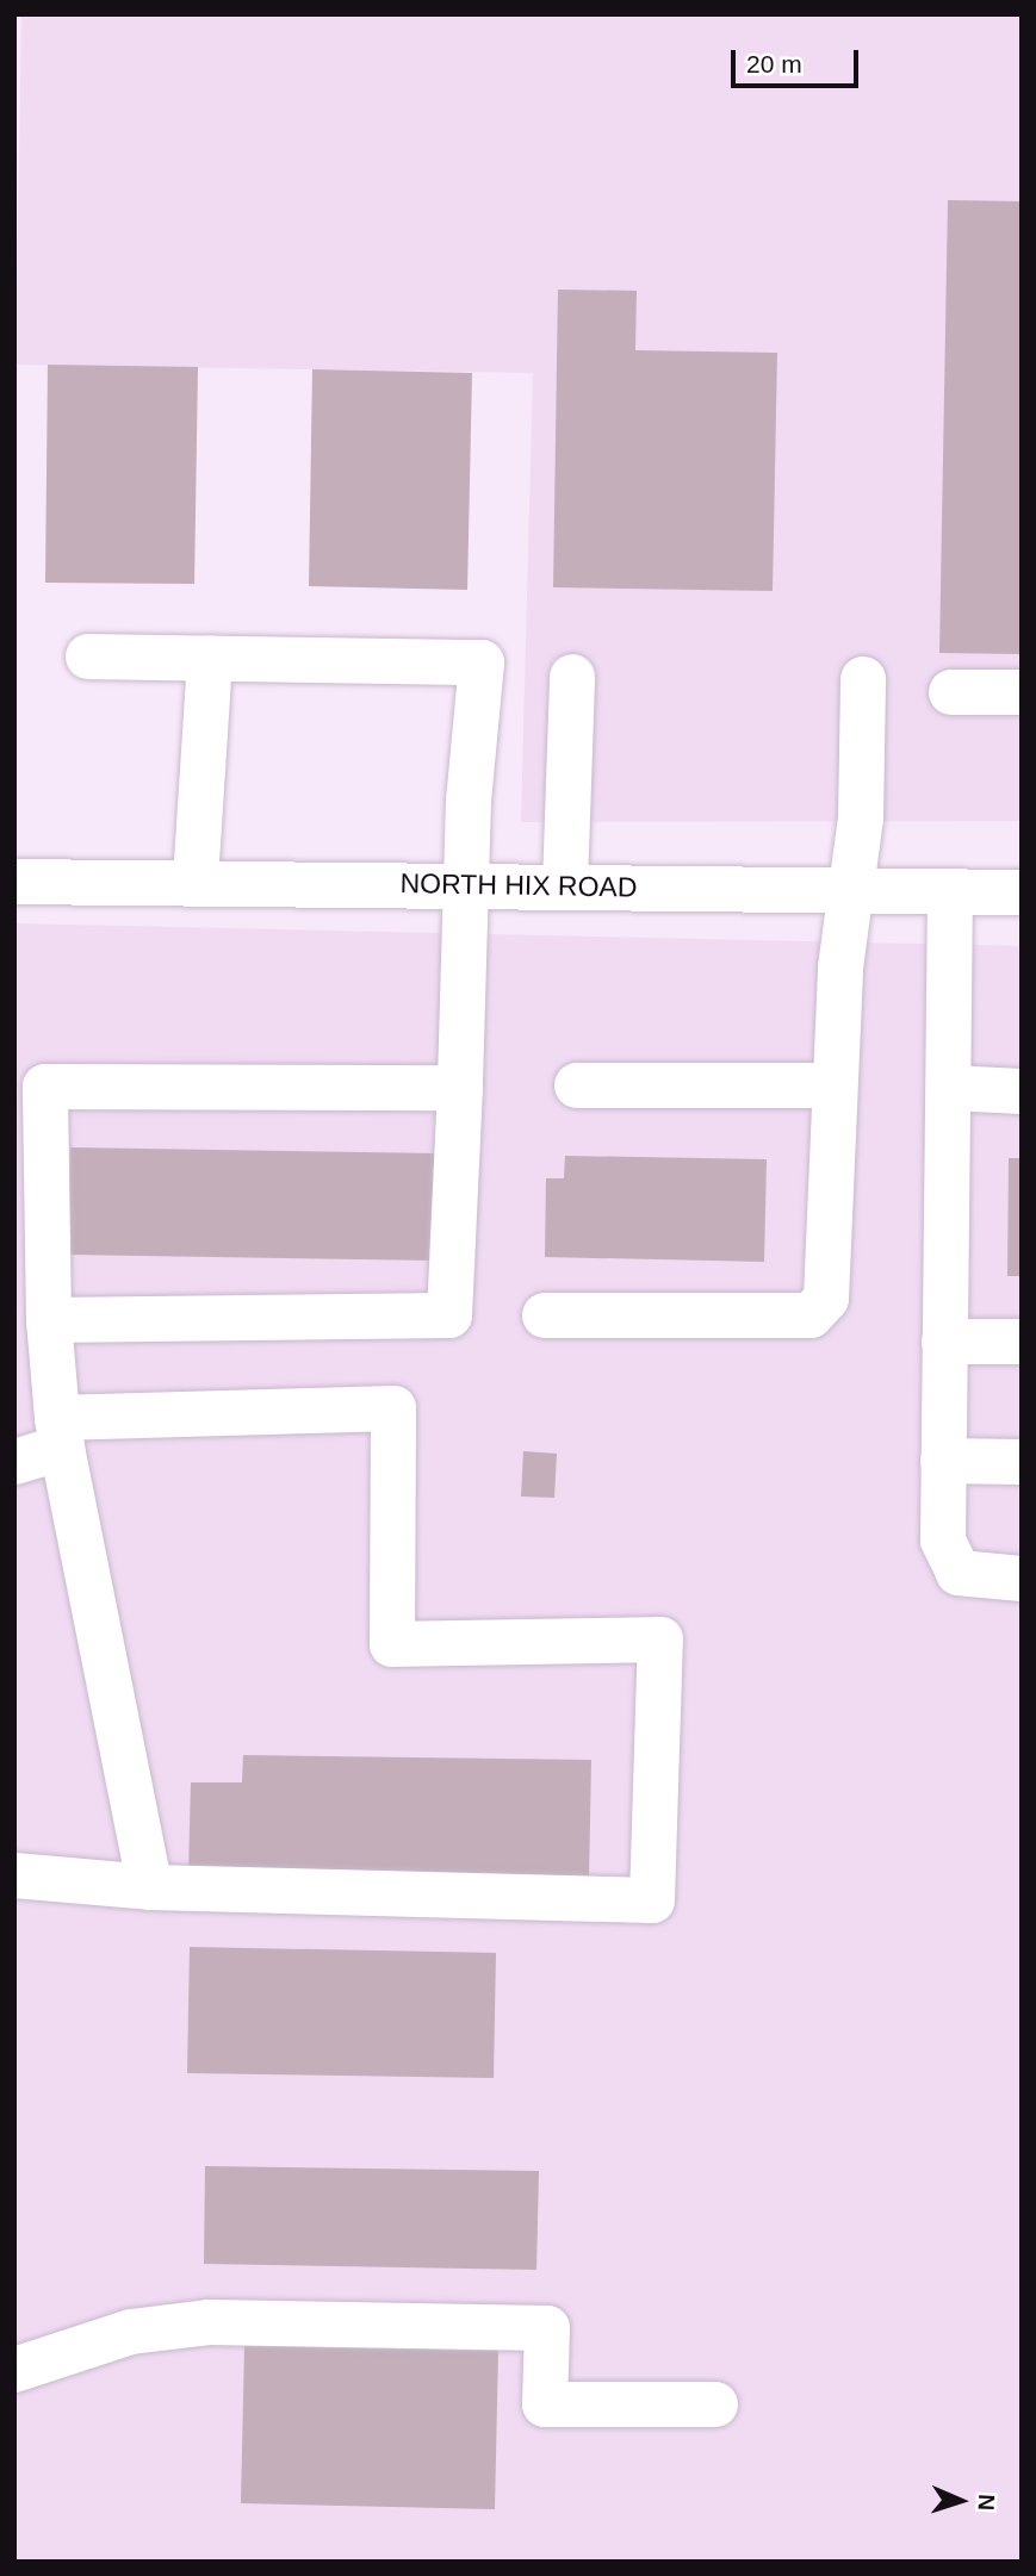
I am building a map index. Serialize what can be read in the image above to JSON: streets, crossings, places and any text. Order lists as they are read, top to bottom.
{
  "streets": {
    "street": ["NORTH HIX ROAD"]
  },
  "scale_bar": "20 m",
  "north": "right"
}
